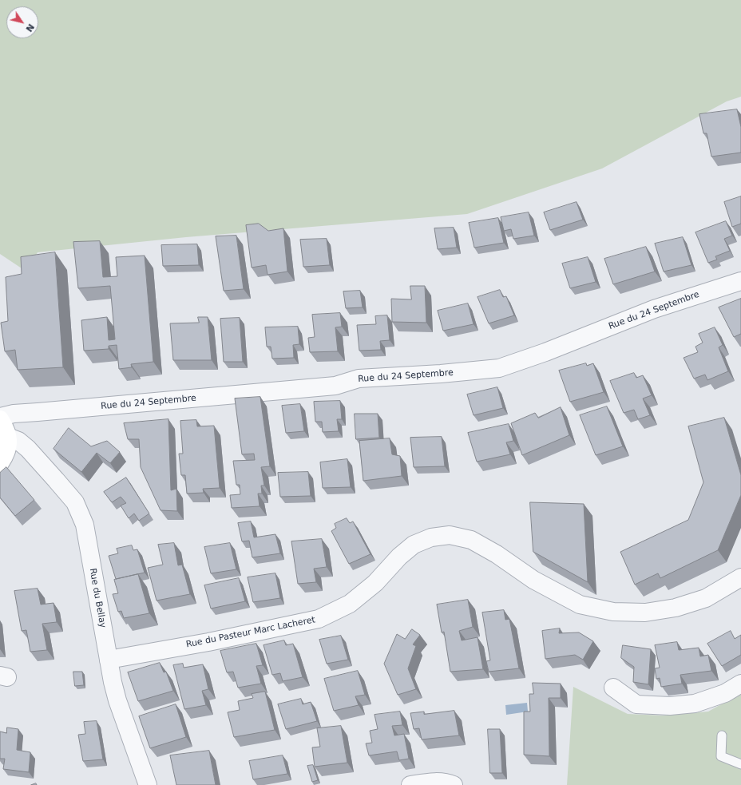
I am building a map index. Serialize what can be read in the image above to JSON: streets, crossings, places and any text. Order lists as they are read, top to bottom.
{
  "streets": {
    "street": ["Rue du 24 Septembre", "Rue du Bellay", "Rue du Pasteur Marc Lacheret"]
  },
  "crossings": [
    ["Rue du Bellay", "Rue du Pasteur Marc Lacheret"]
  ],
  "north": "bottom right"
}
